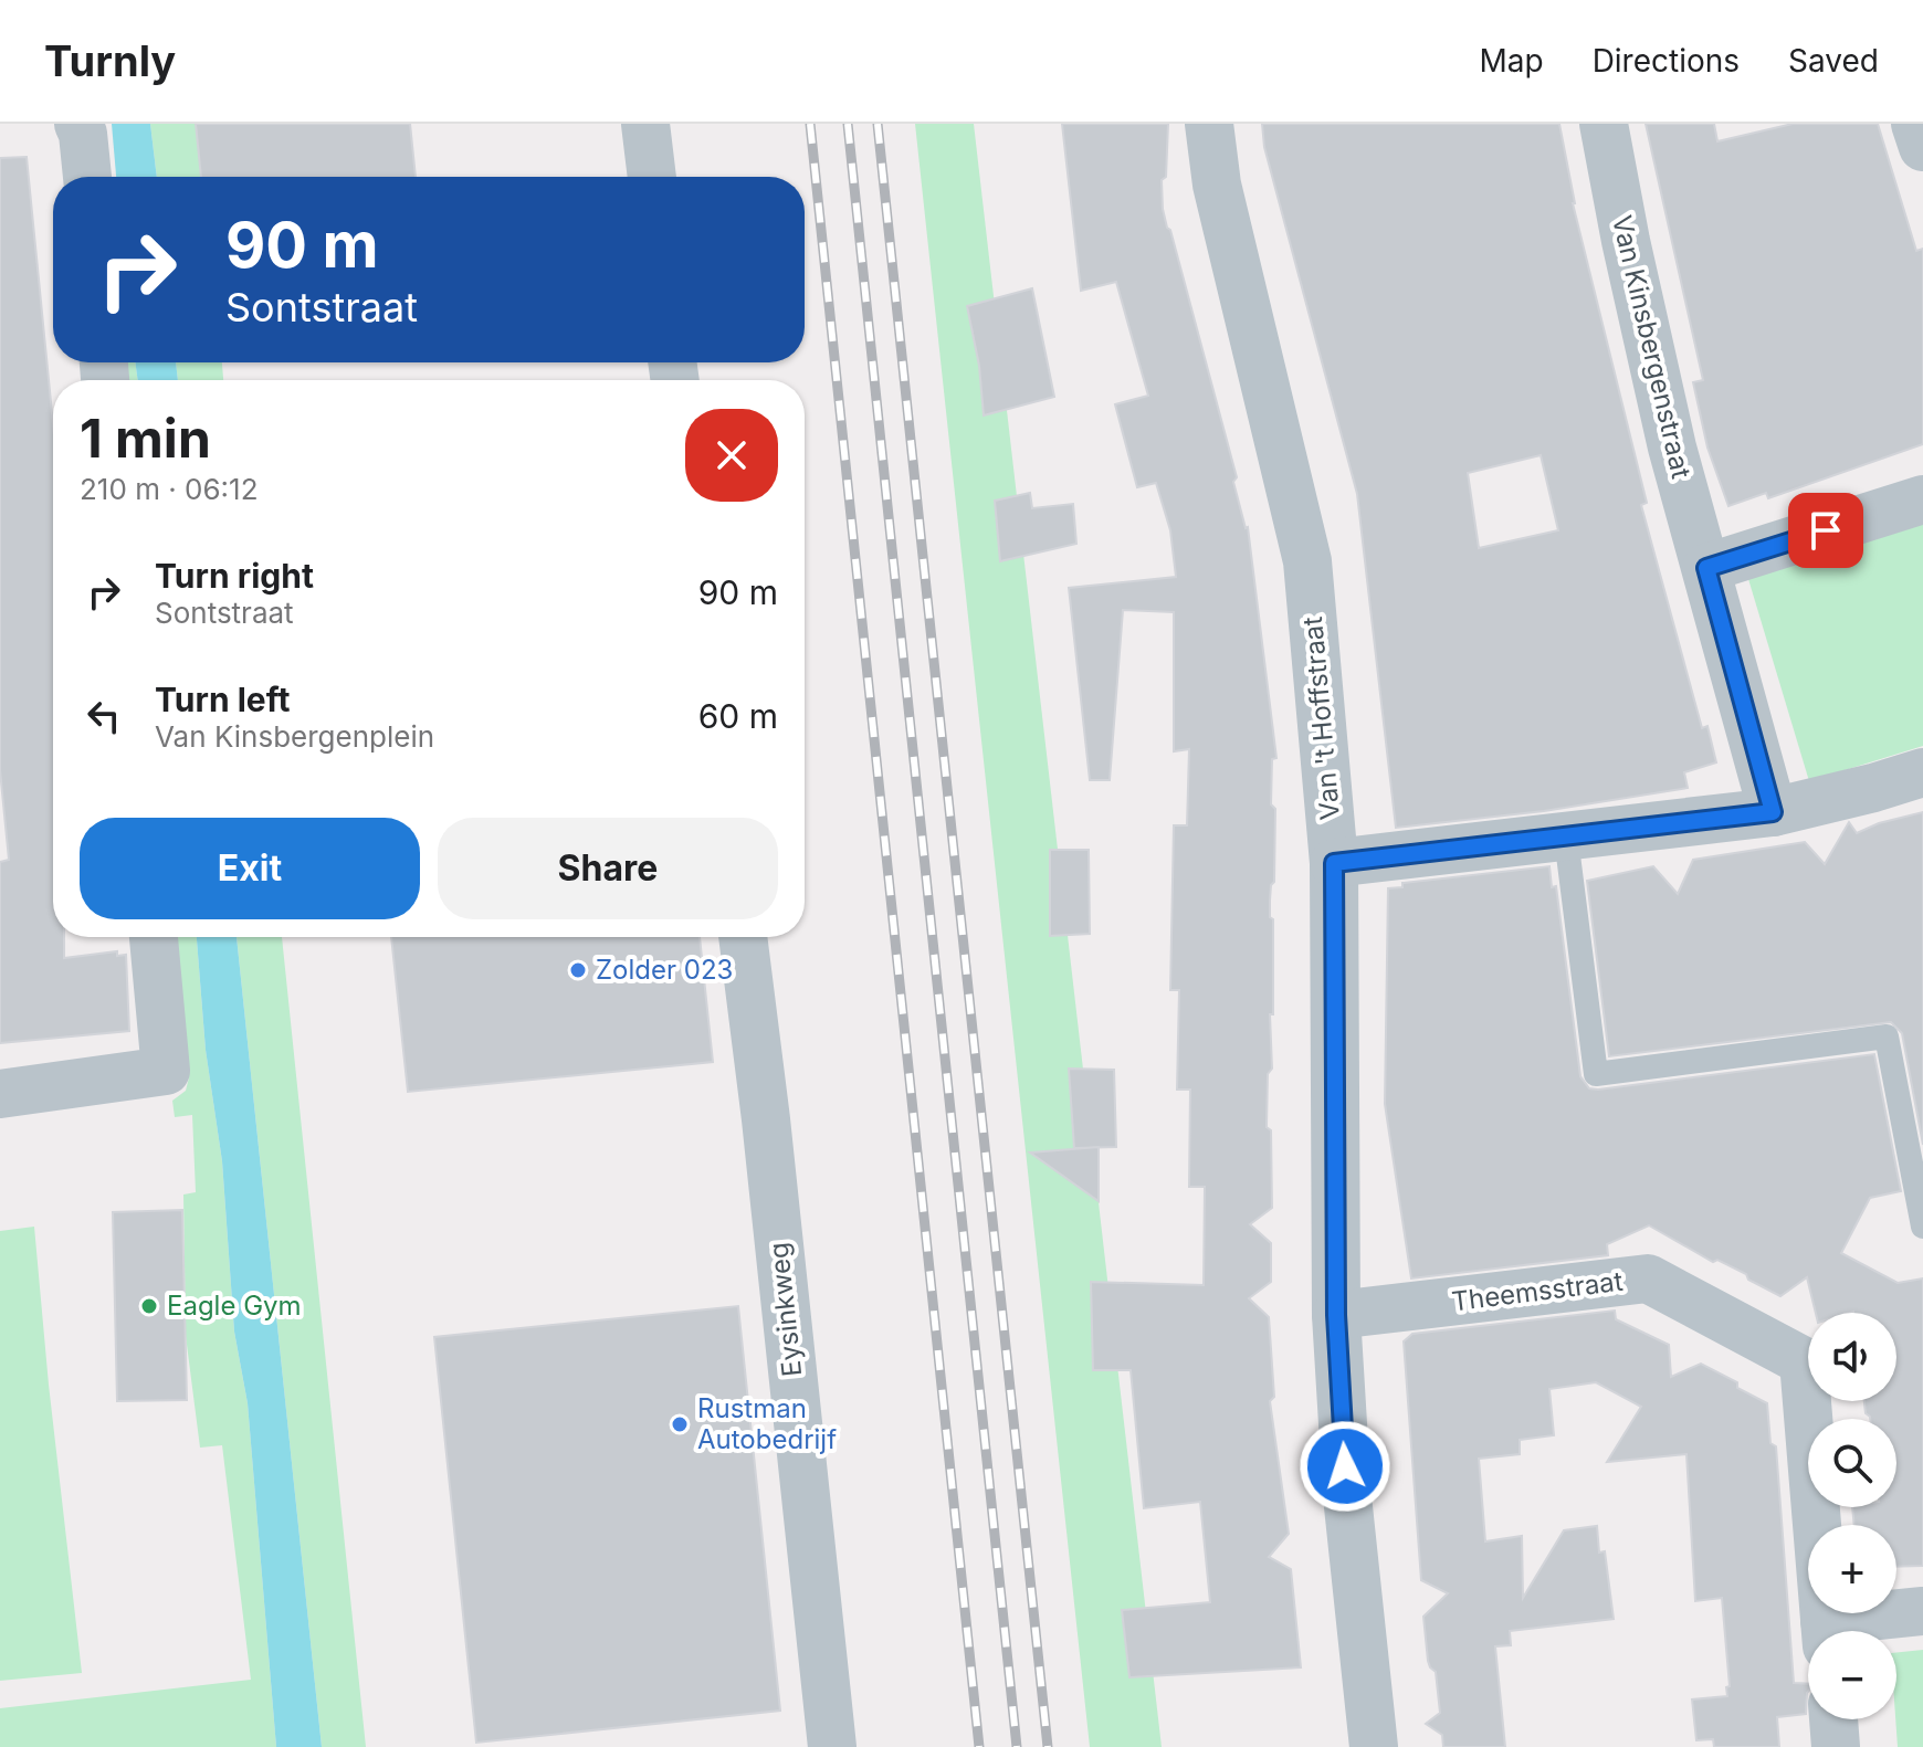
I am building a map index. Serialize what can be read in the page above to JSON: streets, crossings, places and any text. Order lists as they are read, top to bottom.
{
  "streets": {
    "street": [
      "Van Kinsbergenstraat",
      "Van 't Hoffstraat",
      "Theemsstraat",
      "Eysinkweg"
    ]
  },
  "crossings": [
    ["Van 't Hoffstraat", "Theemsstraat"]
  ],
  "places": ["Zolder 023", "Eagle Gym", "Rustman Autobedrijf"],
  "page": {
    "header": "Turnly",
    "nav": ["Map", "Directions", "Saved"],
    "turn": ["90 m", "Sontstraat"],
    "heading": ["1 min", "210 m · 06:12"],
    "list": [
      {
        "name": "Turn right",
        "note": "Sontstraat",
        "value": "90 m"
      },
      {
        "name": "Turn left",
        "note": "Van Kinsbergenplein",
        "value": "60 m"
      }
    ],
    "buttons": ["Exit", "Share"],
    "map_buttons": ["+", "−"]
  }
}
